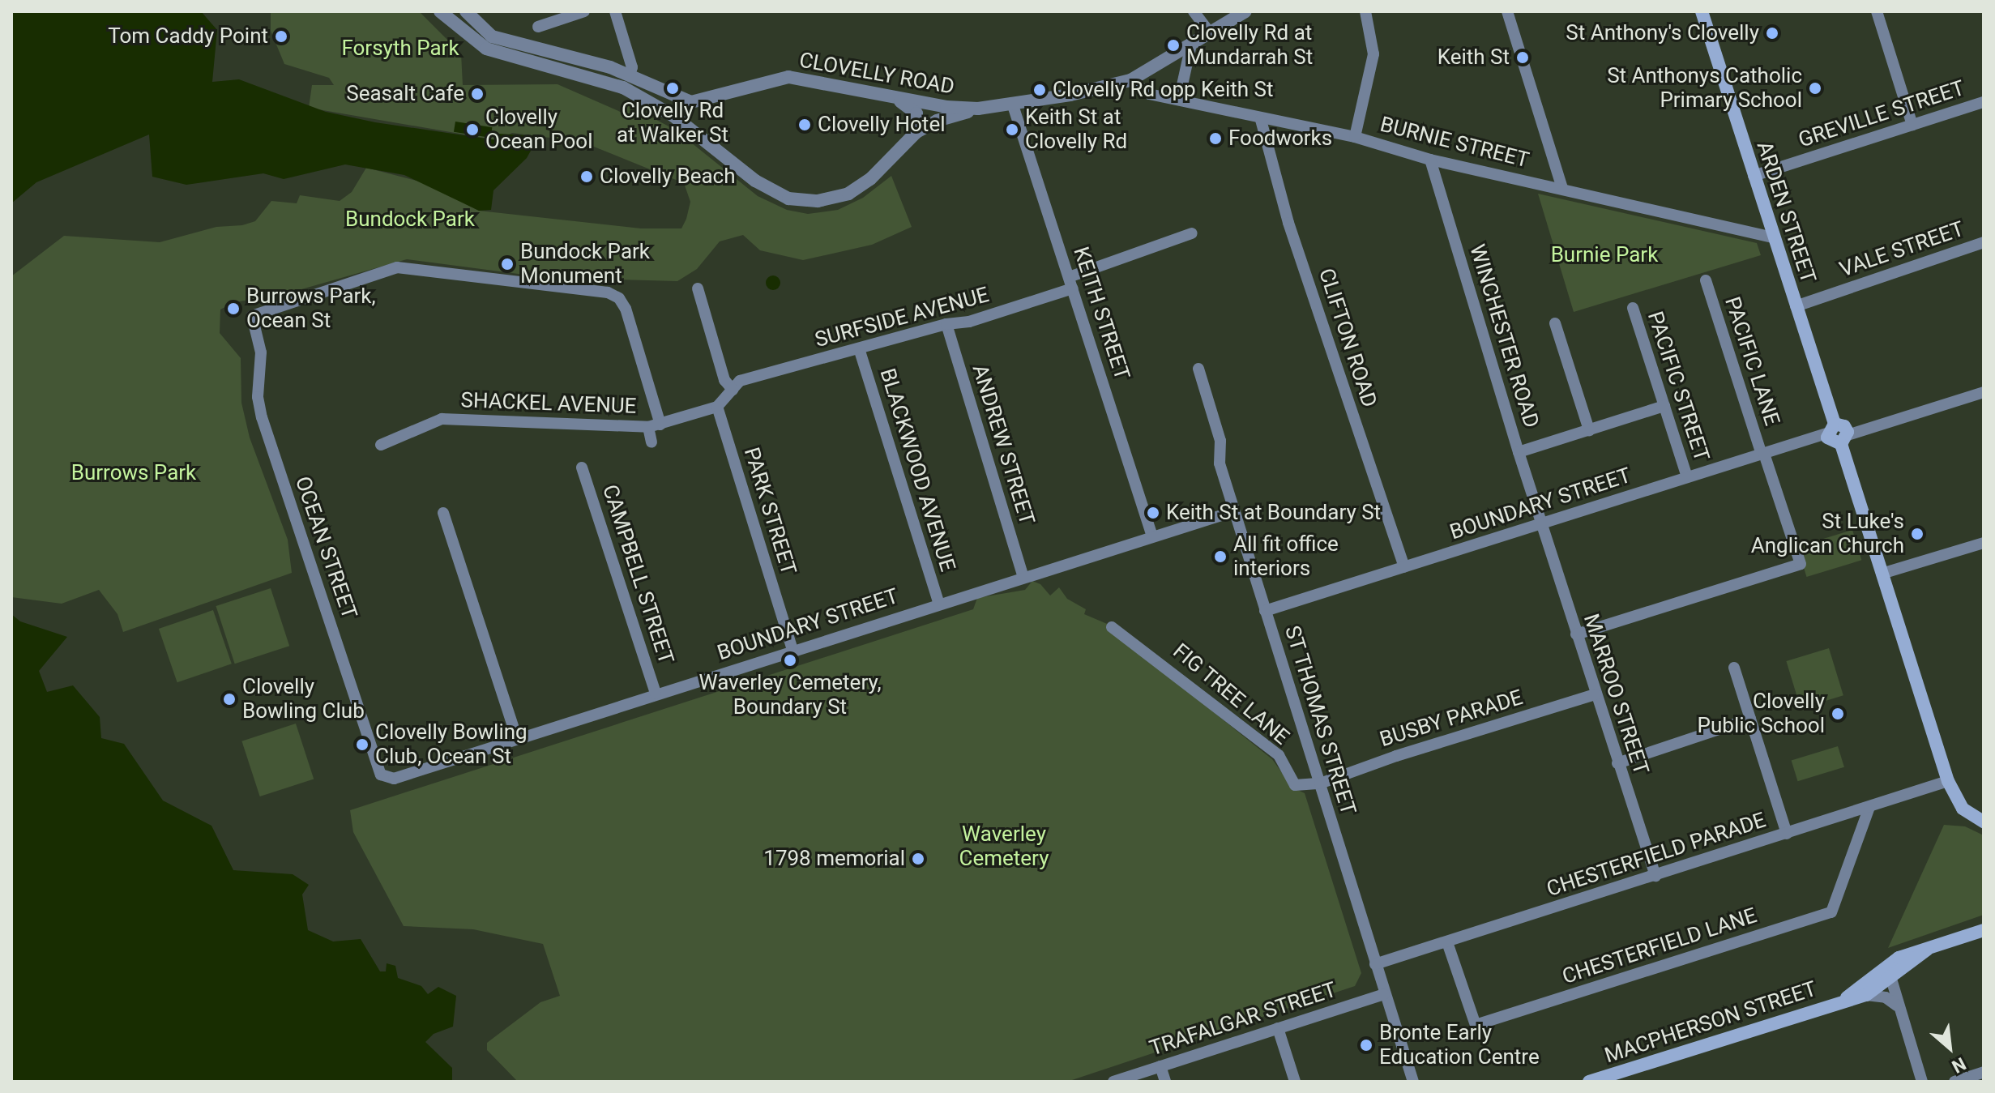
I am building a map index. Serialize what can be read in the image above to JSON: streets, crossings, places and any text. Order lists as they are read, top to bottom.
{
  "streets": {
    "main road": ["ARDEN STREET", "MACPHERSON STREET"],
    "street": [
      "CLOVELLY ROAD",
      "GREVILLE STREET",
      "BURNIE STREET",
      "VALE STREET",
      "KEITH STREET",
      "SURFSIDE AVENUE",
      "WINCHESTER ROAD",
      "CLIFTON ROAD",
      "PACIFIC LANE",
      "PACIFIC STREET",
      "SHACKEL AVENUE",
      "ANDREW STREET",
      "BLACKWOOD AVENUE",
      "BOUNDARY STREET",
      "PARK STREET",
      "OCEAN STREET",
      "CAMPBELL STREET",
      "FIG TREE LANE",
      "MARROO STREET",
      "BUSBY PARADE",
      "ST THOMAS STREET",
      "CHESTERFIELD PARADE",
      "CHESTERFIELD LANE",
      "TRAFALGAR STREET"
    ]
  },
  "crossings": [
    ["CLOVELLY ROAD", "BURNIE STREET"],
    ["CLOVELLY ROAD", "KEITH STREET"],
    ["GREVILLE STREET", "ARDEN STREET"],
    ["BURNIE STREET", "ARDEN STREET"],
    ["BURNIE STREET", "WINCHESTER ROAD"],
    ["BURNIE STREET", "CLIFTON ROAD"],
    ["ARDEN STREET", "VALE STREET"],
    ["ARDEN STREET", "BOUNDARY STREET"],
    ["KEITH STREET", "SURFSIDE AVENUE"],
    ["KEITH STREET", "BOUNDARY STREET"],
    ["SURFSIDE AVENUE", "ANDREW STREET"],
    ["SURFSIDE AVENUE", "BLACKWOOD AVENUE"],
    ["WINCHESTER ROAD", "BOUNDARY STREET"],
    ["WINCHESTER ROAD", "MARROO STREET"],
    ["CLIFTON ROAD", "BOUNDARY STREET"],
    ["PACIFIC LANE", "BOUNDARY STREET"],
    ["PACIFIC LANE", "MARROO STREET"],
    ["PACIFIC STREET", "BOUNDARY STREET"],
    ["SHACKEL AVENUE", "PARK STREET"],
    ["SHACKEL AVENUE", "OCEAN STREET"],
    ["ANDREW STREET", "BOUNDARY STREET"],
    ["BLACKWOOD AVENUE", "BOUNDARY STREET"],
    ["BOUNDARY STREET", "PARK STREET"],
    ["BOUNDARY STREET", "OCEAN STREET"],
    ["BOUNDARY STREET", "CAMPBELL STREET"],
    ["BOUNDARY STREET", "MARROO STREET"],
    ["BOUNDARY STREET", "ST THOMAS STREET"],
    ["FIG TREE LANE", "BUSBY PARADE"],
    ["FIG TREE LANE", "ST THOMAS STREET"],
    ["MARROO STREET", "BUSBY PARADE"],
    ["MARROO STREET", "CHESTERFIELD PARADE"],
    ["BUSBY PARADE", "ST THOMAS STREET"],
    ["ST THOMAS STREET", "CHESTERFIELD PARADE"],
    ["ST THOMAS STREET", "TRAFALGAR STREET"],
    ["CHESTERFIELD PARADE", "CHESTERFIELD LANE"]
  ],
  "parks": [
    "Forsyth Park",
    "Bundock Park",
    "Burnie Park",
    "Burrows Park",
    "Waverley Cemetery"
  ],
  "places": [
    "St Anthony's Clovelly",
    "Tom Caddy Point",
    "Clovelly Rd at Mundarrah St",
    "Keith St",
    "Clovelly Rd at Walker St",
    "St Anthonys Catholic Primary School",
    "Clovelly Rd opp Keith St",
    "Seasalt Cafe",
    "Clovelly Hotel",
    "Clovelly Ocean Pool",
    "Keith St at Clovelly Rd",
    "Foodworks",
    "Clovelly Beach",
    "Bundock Park Monument",
    "Burrows Park, Ocean St",
    "Keith St at Boundary St",
    "St Luke's Anglican Church",
    "All fit office interiors",
    "Waverley Cemetery, Boundary St",
    "Clovelly Bowling Club",
    "Clovelly Public School",
    "Clovelly Bowling Club, Ocean St",
    "1798 memorial",
    "Bronte Early Education Centre"
  ],
  "north": "bottom right"
}
